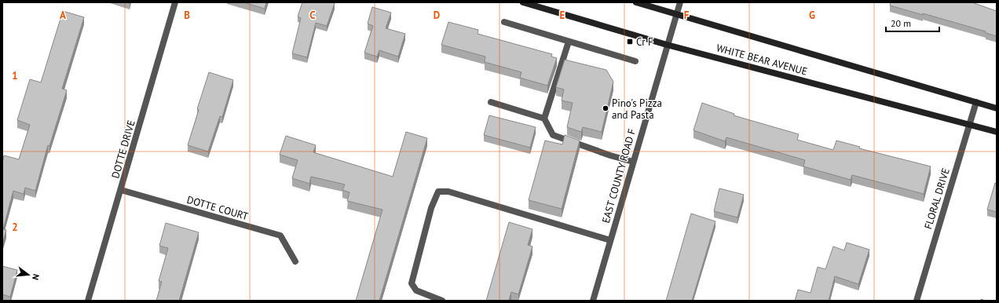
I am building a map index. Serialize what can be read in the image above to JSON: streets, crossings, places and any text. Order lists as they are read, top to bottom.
{
  "streets": {
    "main road": ["WHITE BEAR AVENUE"],
    "street": [
      "DOTTE DRIVE",
      "EAST COUNTY ROAD F",
      "FLORAL DRIVE",
      "DOTTE COURT"
    ]
  },
  "crossings": [
    ["WHITE BEAR AVENUE", "EAST COUNTY ROAD F"],
    ["WHITE BEAR AVENUE", "FLORAL DRIVE"],
    ["DOTTE DRIVE", "DOTTE COURT"]
  ],
  "places": {
    "transit": ["Cr F"],
    "other": ["Pino's Pizza and Pasta"]
  },
  "scale_bar": "20 m",
  "north": "right",
  "grid": {
    "columns": [
      "A",
      "B",
      "C",
      "D",
      "E",
      "F",
      "G"
    ],
    "rows": ["1", "2"]
  }
}
